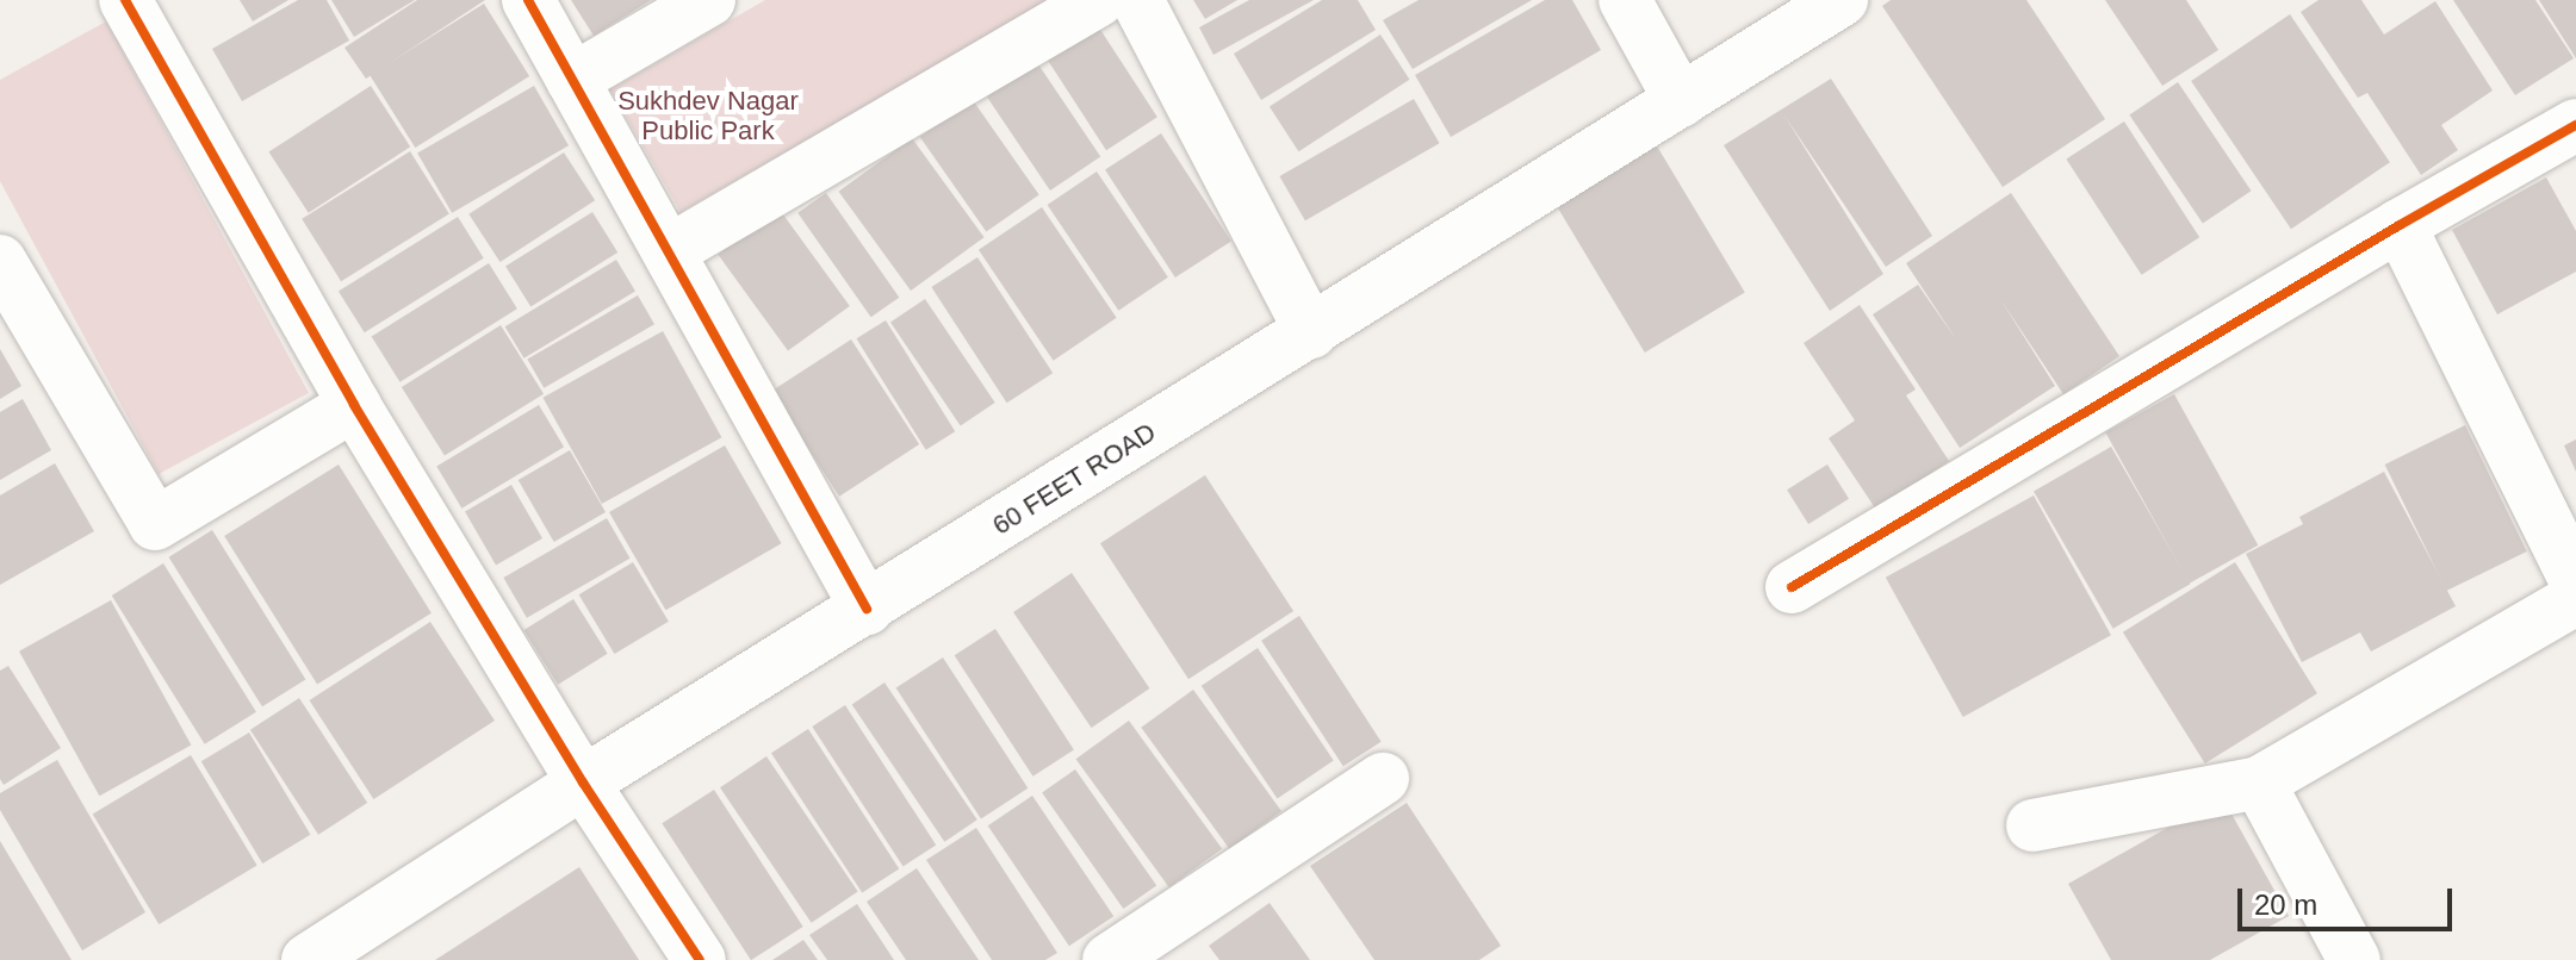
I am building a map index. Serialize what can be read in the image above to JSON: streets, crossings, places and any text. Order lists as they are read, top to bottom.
{
  "streets": {
    "street": ["60 FEET ROAD"]
  },
  "parks": ["Sukhdev Nagar Public Park"],
  "scale_bar": "20 m"
}
